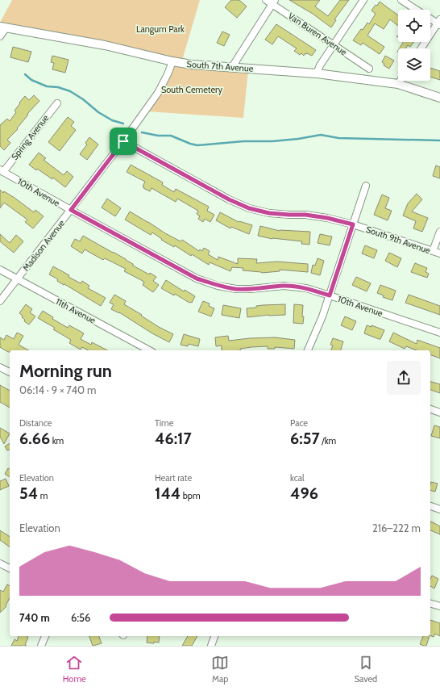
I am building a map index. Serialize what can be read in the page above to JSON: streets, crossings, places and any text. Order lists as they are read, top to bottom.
{
  "streets": {
    "street": [
      "Van Buren Avenue",
      "South 7th Avenue",
      "Spring Avenue",
      "10th Avenue",
      "South 9th Avenue",
      "Madison Avenue",
      "11th Avenue"
    ]
  },
  "crossings": [
    ["South 7th Avenue", "Madison Avenue"],
    ["Spring Avenue", "10th Avenue"],
    ["10th Avenue", "Madison Avenue"],
    ["South 9th Avenue", "Madison Avenue"],
    ["Madison Avenue", "11th Avenue"]
  ],
  "parks": ["Langum Park", "South Cemetery"],
  "page": {
    "heading": ["Morning run", "06:14 · 9 × 740 m"],
    "stats": [
      ["Distance", "6.66 km"],
      ["Time", "46:17"],
      ["Pace", "6:57 /km"],
      ["Elevation", "54 m"],
      ["Heart rate", "144 bpm"],
      ["kcal", "496"]
    ],
    "chart": ["Elevation", "216–222 m"],
    "list": [
      {
        "name": "740 m",
        "note": "6:56"
      }
    ],
    "tabs": ["Home", "Map", "Saved"]
  }
}
